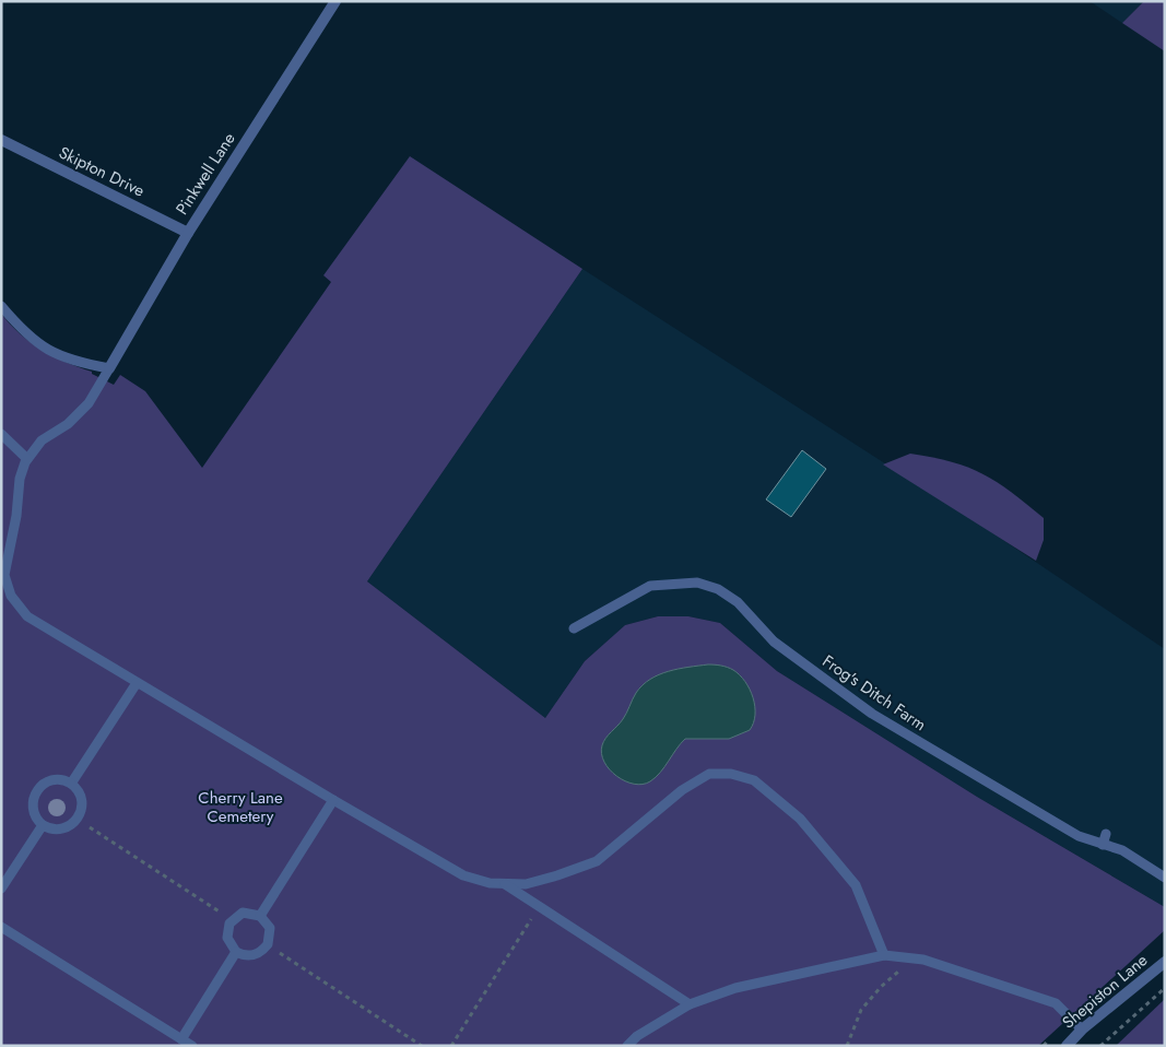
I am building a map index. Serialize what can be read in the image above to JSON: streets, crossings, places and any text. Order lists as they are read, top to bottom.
{
  "streets": {
    "street": ["Skipton Drive", "Pinkwell Lane", "Shepiston Lane"],
    "lane": ["Frog's Ditch Farm"]
  },
  "crossings": [
    ["Skipton Drive", "Pinkwell Lane"]
  ],
  "parks": ["Cherry Lane Cemetery"]
}
